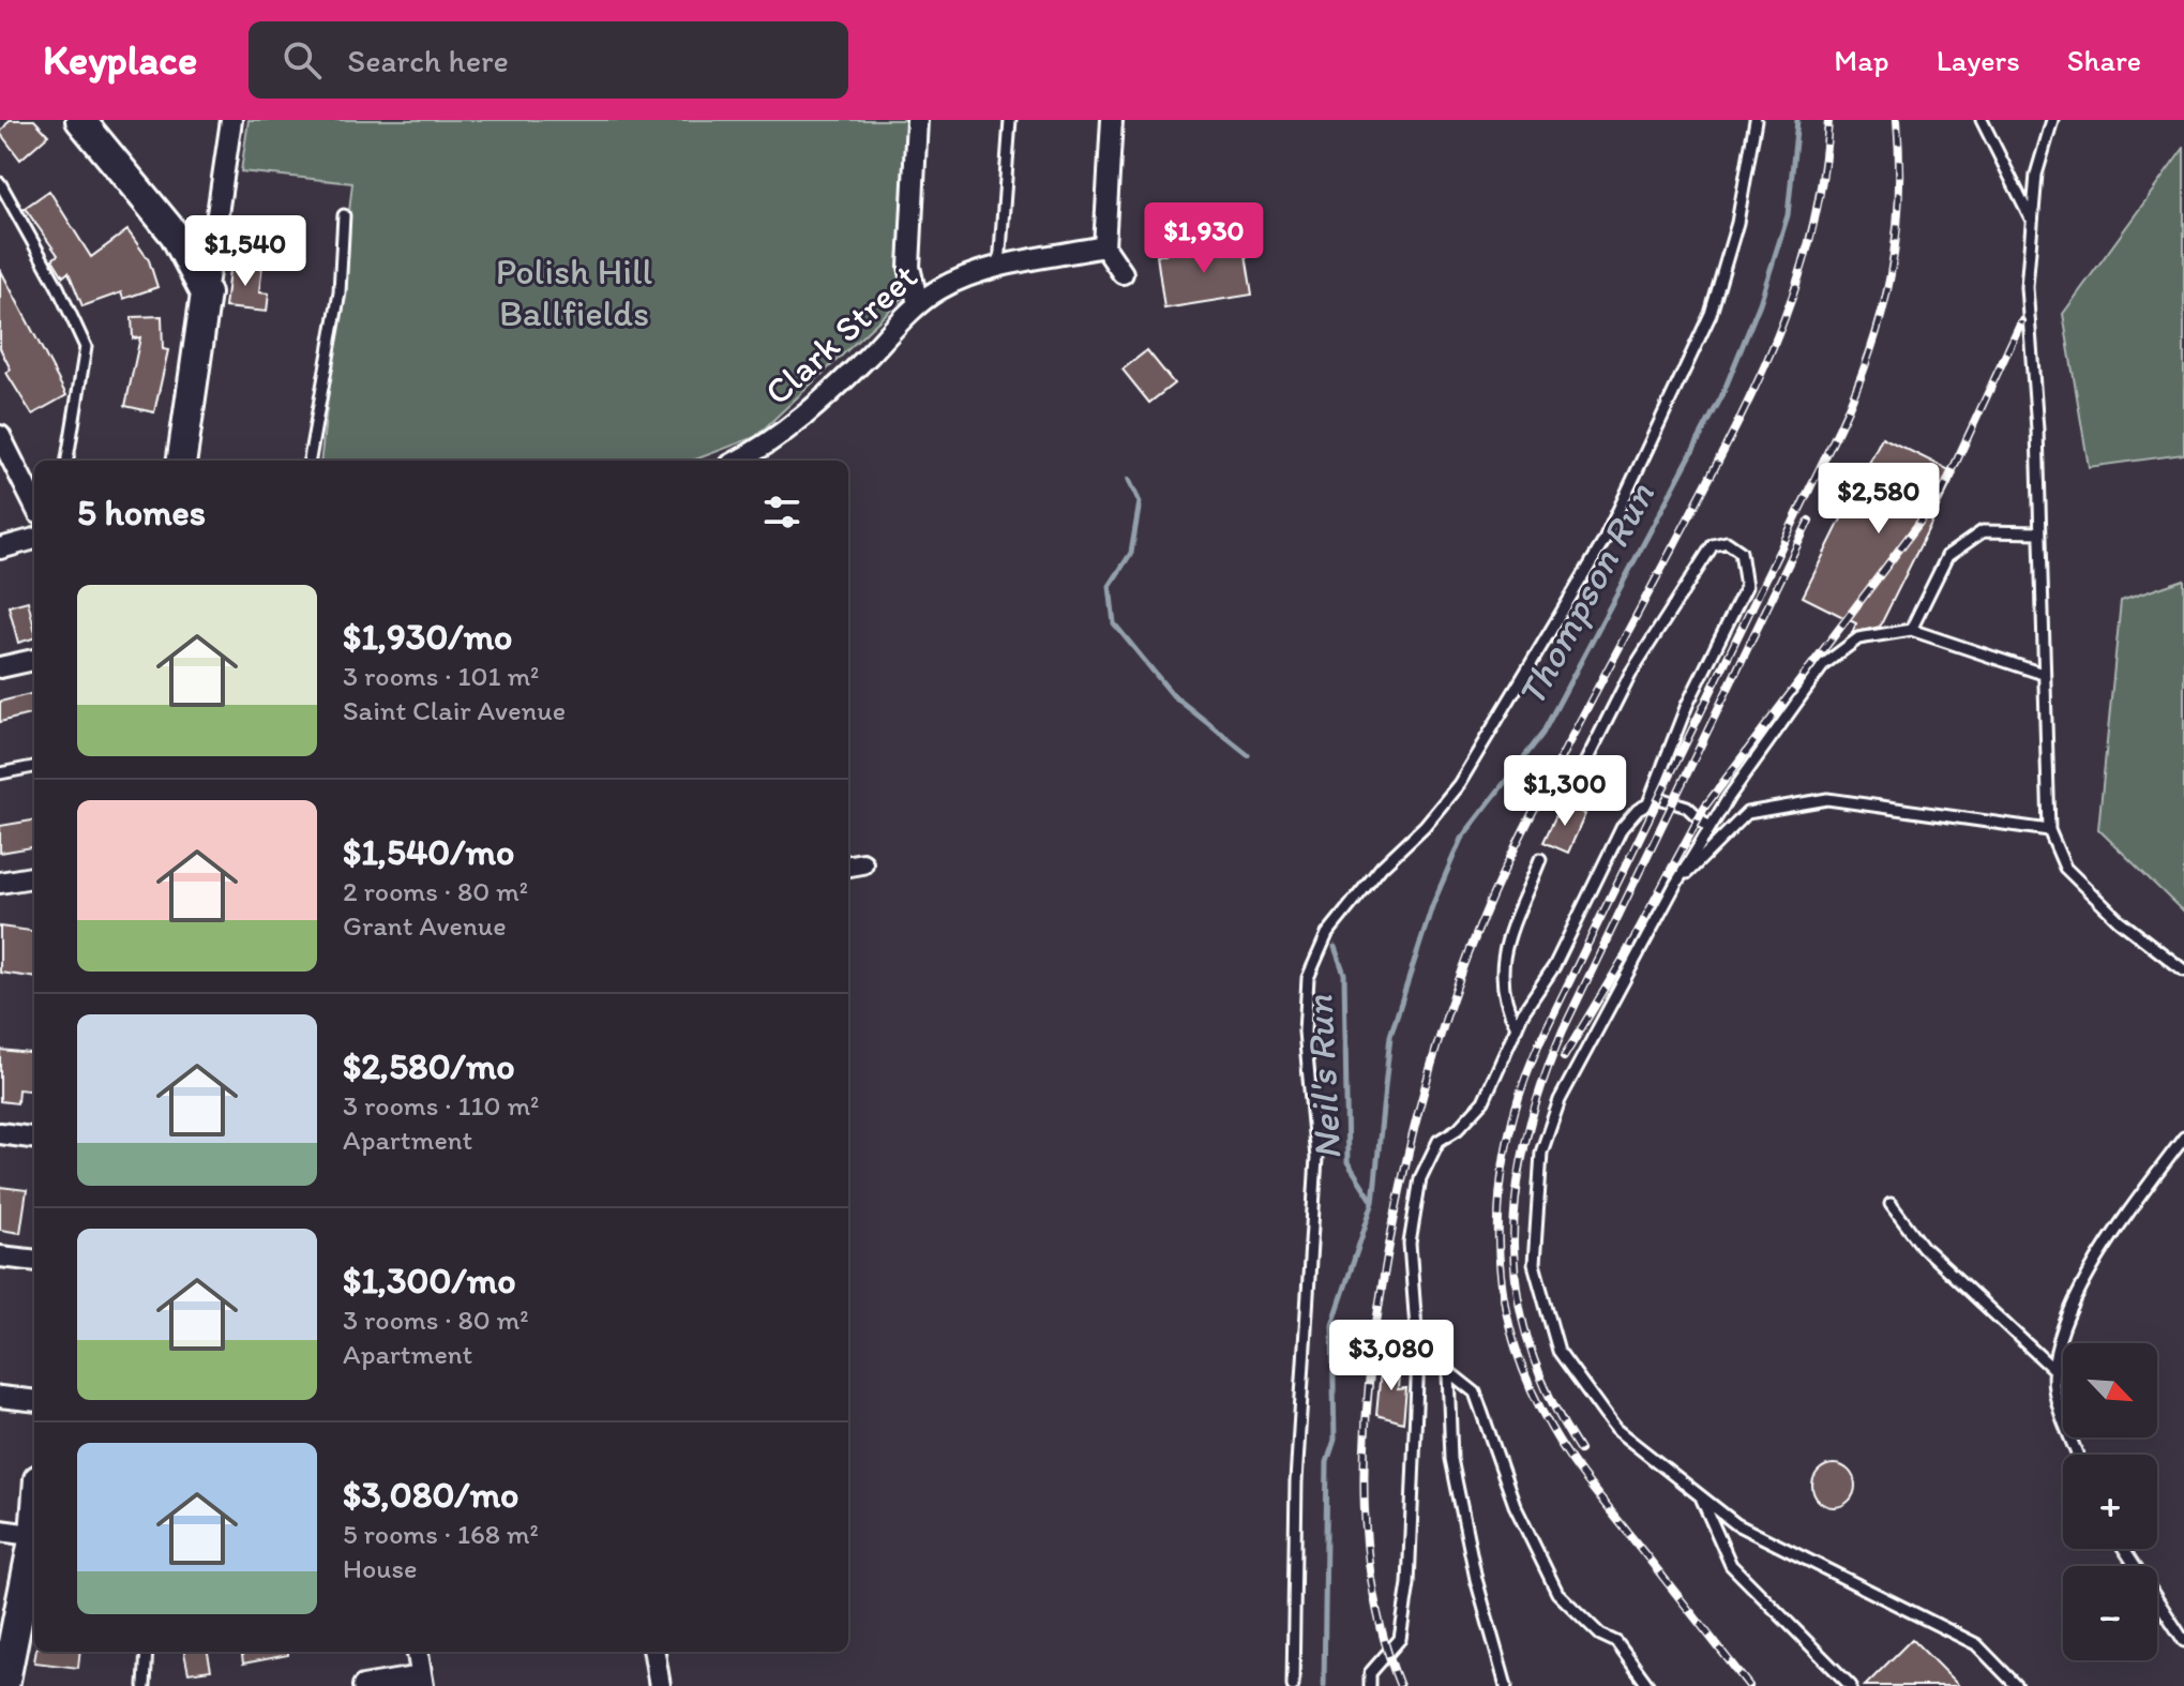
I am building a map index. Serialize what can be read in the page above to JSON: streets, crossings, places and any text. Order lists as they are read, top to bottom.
{
  "streets": {
    "street": ["Clark Street"]
  },
  "water": ["Thompson Run", "Neil's Run"],
  "parks": ["Polish Hill Ballfields"],
  "north": "bottom right",
  "page": {
    "header": "Keyplace",
    "search": "Search here",
    "nav": ["Map", "Layers", "Share"],
    "price": [
      "$1,930",
      "$1,540",
      "$2,580",
      "$1,300",
      "$3,080"
    ],
    "heading": "5 homes",
    "list": [
      {
        "name": "$1,930/mo",
        "note": "3 rooms · 101 m² · Saint Clair Avenue"
      },
      {
        "name": "$1,540/mo",
        "note": "2 rooms · 80 m² · Grant Avenue"
      },
      {
        "name": "$2,580/mo",
        "note": "3 rooms · 110 m² · Apartment"
      },
      {
        "name": "$1,300/mo",
        "note": "3 rooms · 80 m² · Apartment"
      },
      {
        "name": "$3,080/mo",
        "note": "5 rooms · 168 m² · House"
      }
    ],
    "map_buttons": ["+", "−"]
  }
}
